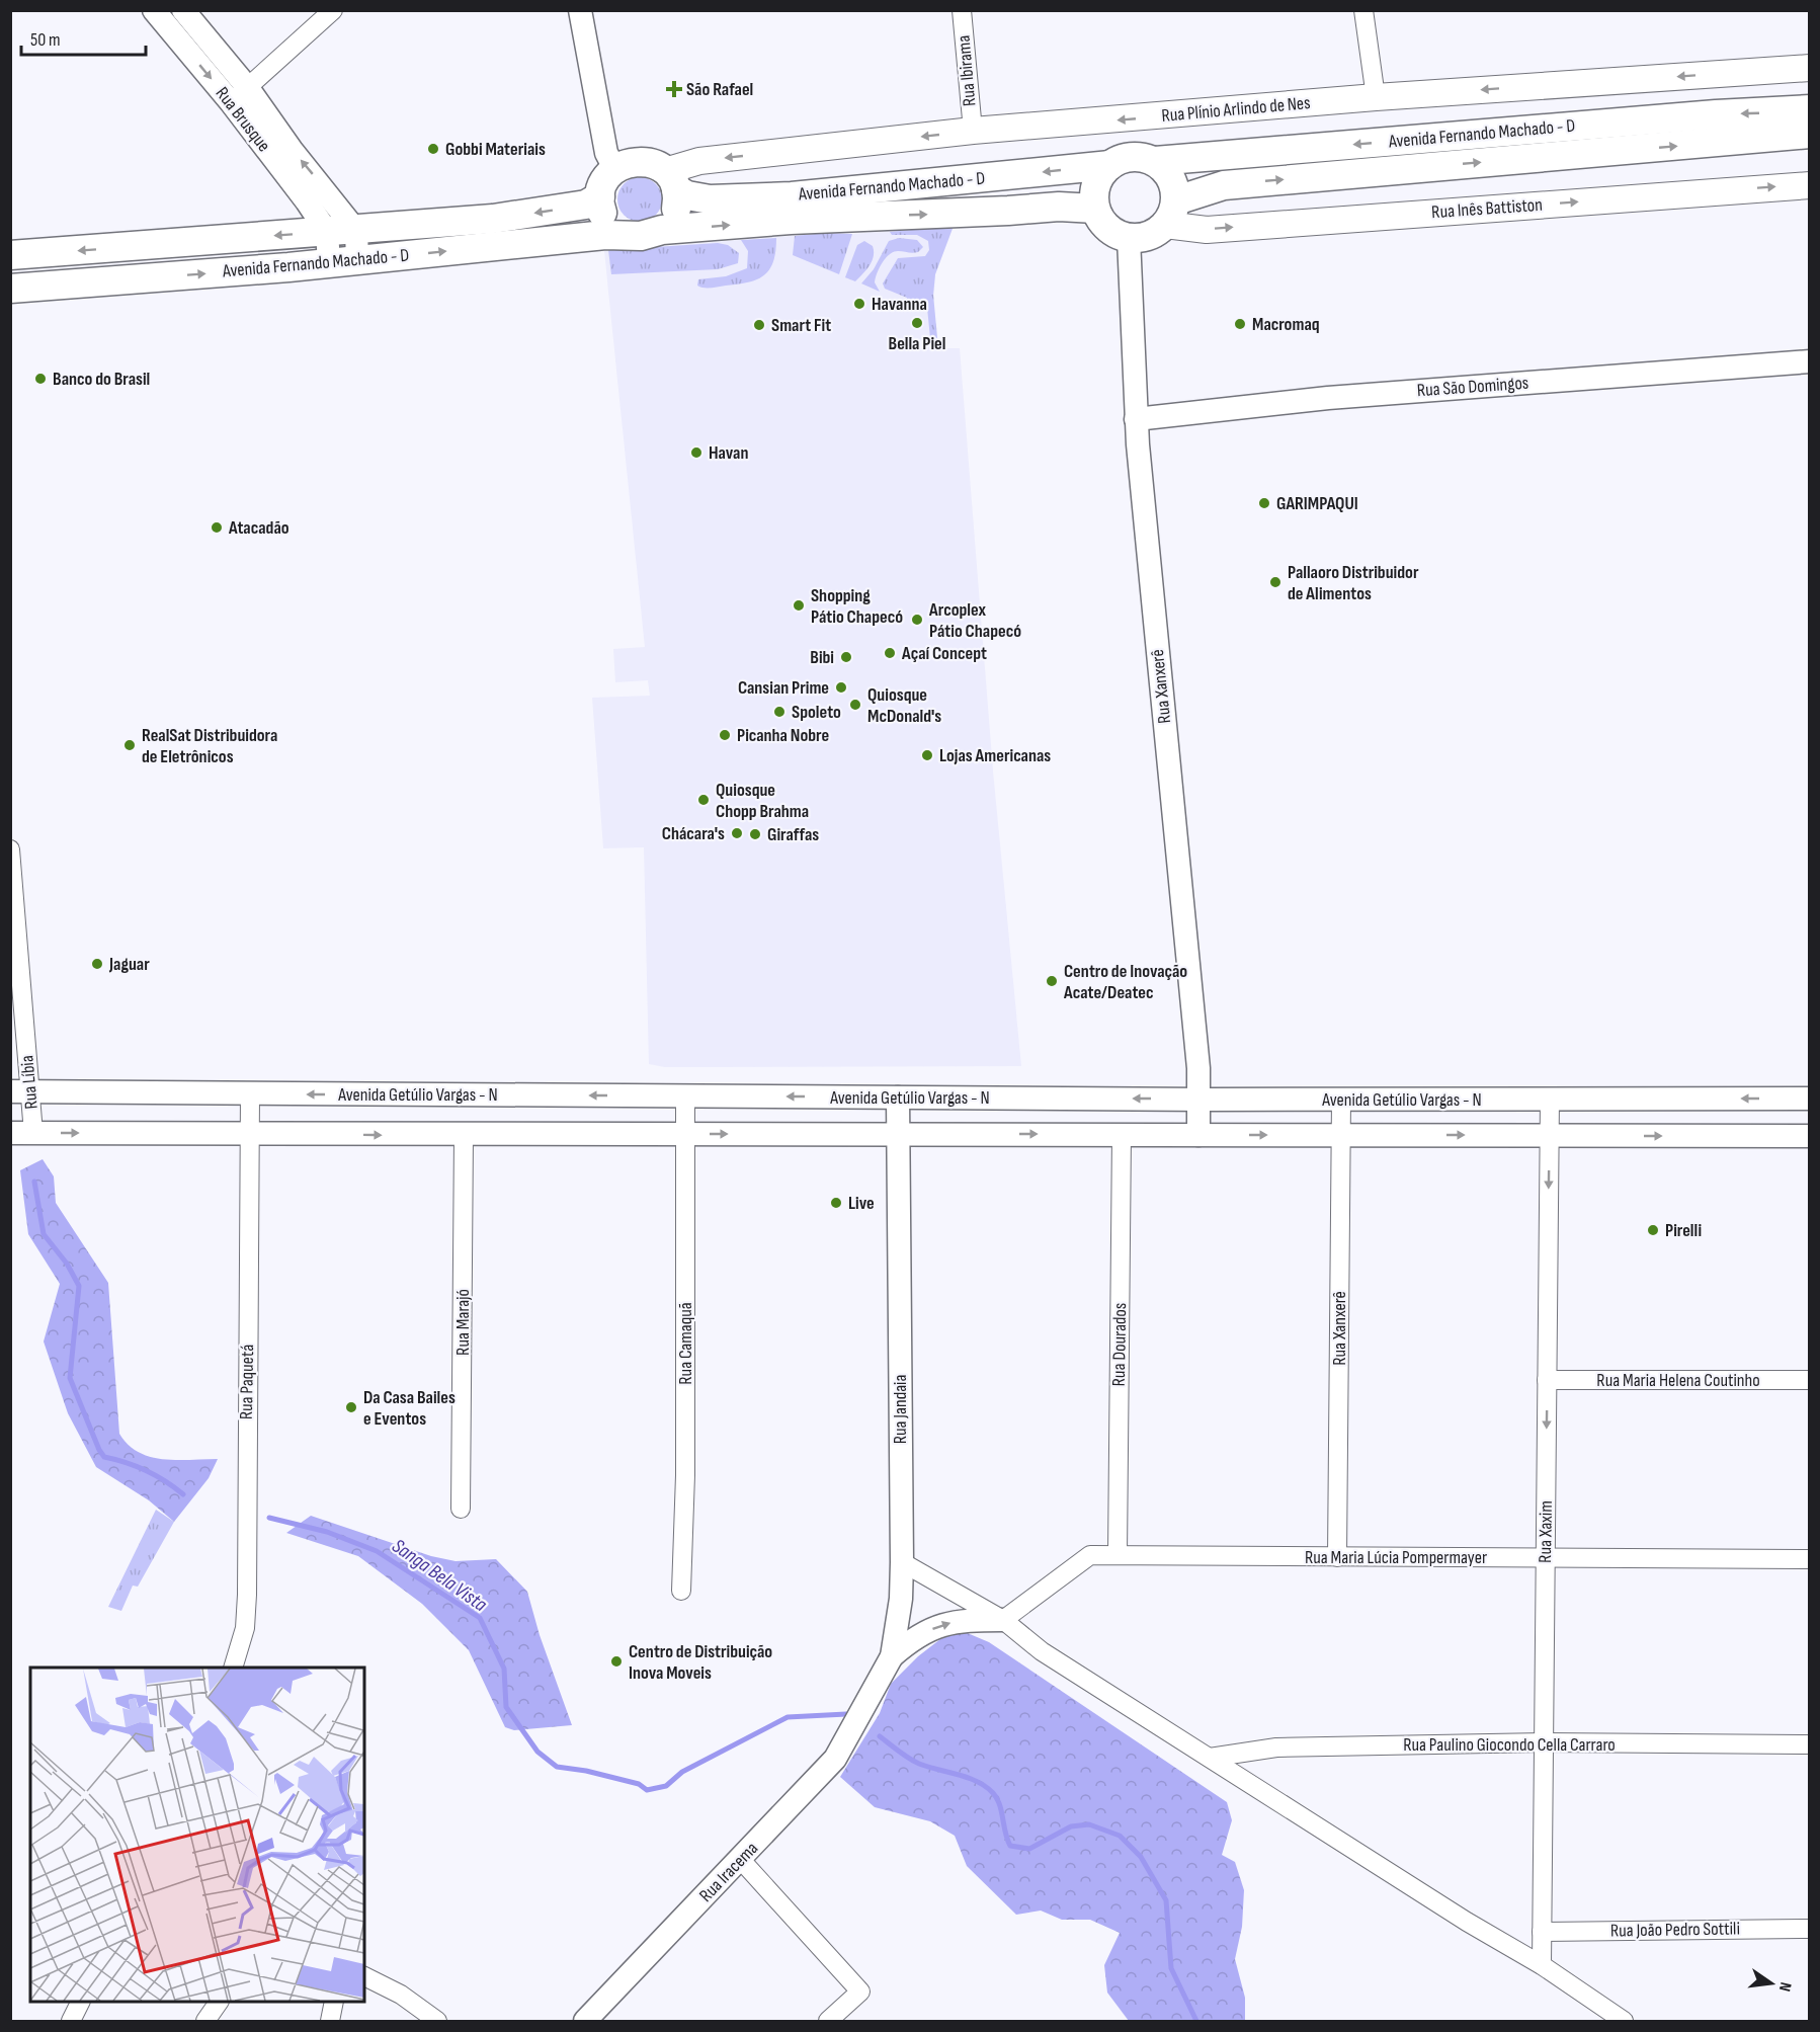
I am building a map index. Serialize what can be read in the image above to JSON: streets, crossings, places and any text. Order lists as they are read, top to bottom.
{
  "streets": {
    "main road": ["Rua Plínio Arlindo de Nes", "Avenida Fernando Machado - D", "Rua Inês Battiston"],
    "street": [
      "Rua Ibirama",
      "Rua Brusque",
      "Rua São Domingos",
      "Rua Xanxerê",
      "Rua Líbia",
      "Avenida Getúlio Vargas - N",
      "Rua Marajó",
      "Rua Camaquã",
      "Rua Dourados",
      "Rua Maria Helena Coutinho",
      "Rua Paquetá",
      "Rua Jandaia",
      "Rua Xaxim",
      "Rua Maria Lúcia Pompermayer",
      "Rua Paulino Giocondo Cella Carraro",
      "Rua Iracema",
      "Rua João Pedro Sottili"
    ]
  },
  "crossings": [
    ["Rua Ibirama", "Rua Plínio Arlindo de Nes"],
    ["Rua Plínio Arlindo de Nes", "Avenida Fernando Machado - D"],
    ["Rua Brusque", "Avenida Fernando Machado - D"],
    ["Avenida Fernando Machado - D", "Rua Inês Battiston"],
    ["Avenida Fernando Machado - D", "Rua Xanxerê"],
    ["Rua Inês Battiston", "Rua Xanxerê"],
    ["Rua São Domingos", "Rua Xanxerê"],
    ["Rua Xanxerê", "Avenida Getúlio Vargas - N"],
    ["Rua Xanxerê", "Rua Maria Lúcia Pompermayer"],
    ["Rua Líbia", "Avenida Getúlio Vargas - N"],
    ["Avenida Getúlio Vargas - N", "Rua Marajó"],
    ["Avenida Getúlio Vargas - N", "Rua Camaquã"],
    ["Avenida Getúlio Vargas - N", "Rua Dourados"],
    ["Avenida Getúlio Vargas - N", "Rua Paquetá"],
    ["Avenida Getúlio Vargas - N", "Rua Jandaia"],
    ["Avenida Getúlio Vargas - N", "Rua Xaxim"],
    ["Rua Dourados", "Rua Maria Lúcia Pompermayer"],
    ["Rua Maria Helena Coutinho", "Rua Xaxim"],
    ["Rua Jandaia", "Rua Iracema"],
    ["Rua Xaxim", "Rua Maria Lúcia Pompermayer"],
    ["Rua Xaxim", "Rua Paulino Giocondo Cella Carraro"],
    ["Rua Xaxim", "Rua João Pedro Sottili"]
  ],
  "one_way": ["Rua Plínio Arlindo de Nes", "Rua Inês Battiston", "Rua Xaxim"],
  "water": ["Sanga Bela Vista"],
  "places": {
    "health": ["São Rafael"],
    "other": [
      "Gobbi Materiais",
      "Havanna",
      "Bella Piel",
      "Macromaq",
      "Smart Fit",
      "Banco do Brasil",
      "Havan",
      "GARIMPAQUI",
      "Atacadão",
      "Pallaoro Distribuidor de Alimentos",
      "Shopping Pátio Chapecó",
      "Arcoplex Pátio Chapecó",
      "Açaí Concept",
      "Bibi",
      "Cansian Prime",
      "Quiosque McDonald's",
      "Spoleto",
      "Picanha Nobre",
      "RealSat Distribuidora de Eletrônicos",
      "Lojas Americanas",
      "Quiosque Chopp Brahma",
      "Chácara's",
      "Giraffas",
      "Jaguar",
      "Centro de Inovação Acate/Deatec",
      "Live",
      "Pirelli",
      "Da Casa Bailes e Eventos",
      "Centro de Distribuição Inova Moveis"
    ]
  },
  "scale_bar": "50 m",
  "north": "right"
}
